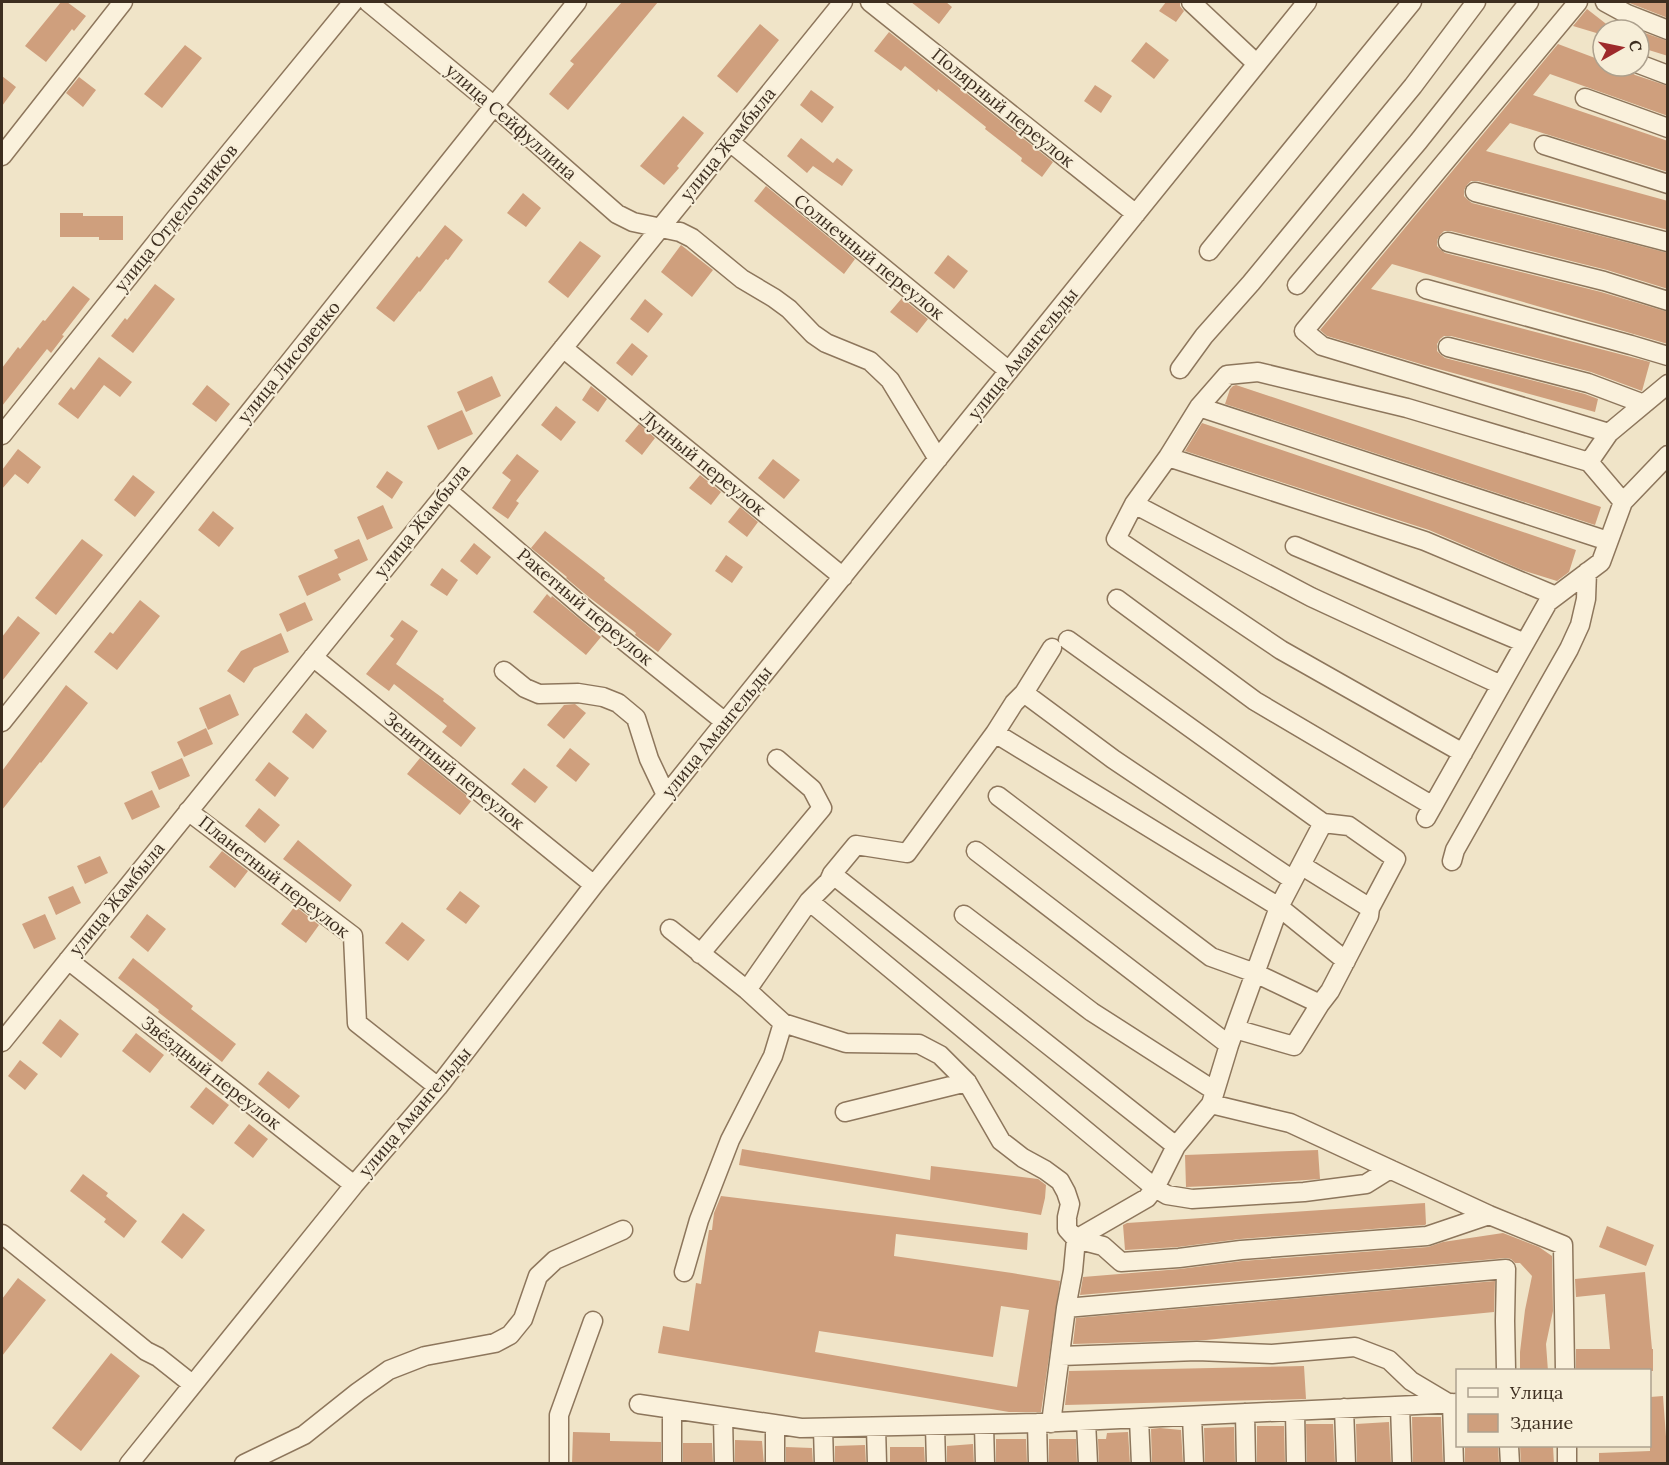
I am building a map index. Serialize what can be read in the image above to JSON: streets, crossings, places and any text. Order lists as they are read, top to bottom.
{
  "streets": {
    "street": [
      "Полярный переулок",
      "улица Сейфуллина",
      "улица Жамбыла",
      "улица Отделочников",
      "Солнечный переулок",
      "улица Амангельды",
      "улица Лисовенко",
      "Лунный переулок",
      "Ракетный переулок",
      "Зенитный переулок",
      "Планетный переулок",
      "Звёздный переулок"
    ]
  },
  "crossings": [
    ["Полярный переулок", "улица Амангельды"],
    ["улица Сейфуллина", "улица Жамбыла"],
    ["улица Сейфуллина", "улица Амангельды"],
    ["улица Сейфуллина", "улица Лисовенко"],
    ["улица Жамбыла", "Солнечный переулок"],
    ["улица Жамбыла", "Лунный переулок"],
    ["улица Жамбыла", "Ракетный переулок"],
    ["улица Жамбыла", "Зенитный переулок"],
    ["улица Жамбыла", "Планетный переулок"],
    ["улица Жамбыла", "Звёздный переулок"],
    ["Солнечный переулок", "улица Амангельды"],
    ["улица Амангельды", "Лунный переулок"],
    ["улица Амангельды", "Ракетный переулок"],
    ["улица Амангельды", "Зенитный переулок"],
    ["улица Амангельды", "Планетный переулок"],
    ["улица Амангельды", "Звёздный переулок"]
  ],
  "legend": ["Улица", "Здание"],
  "north": "right"
}
